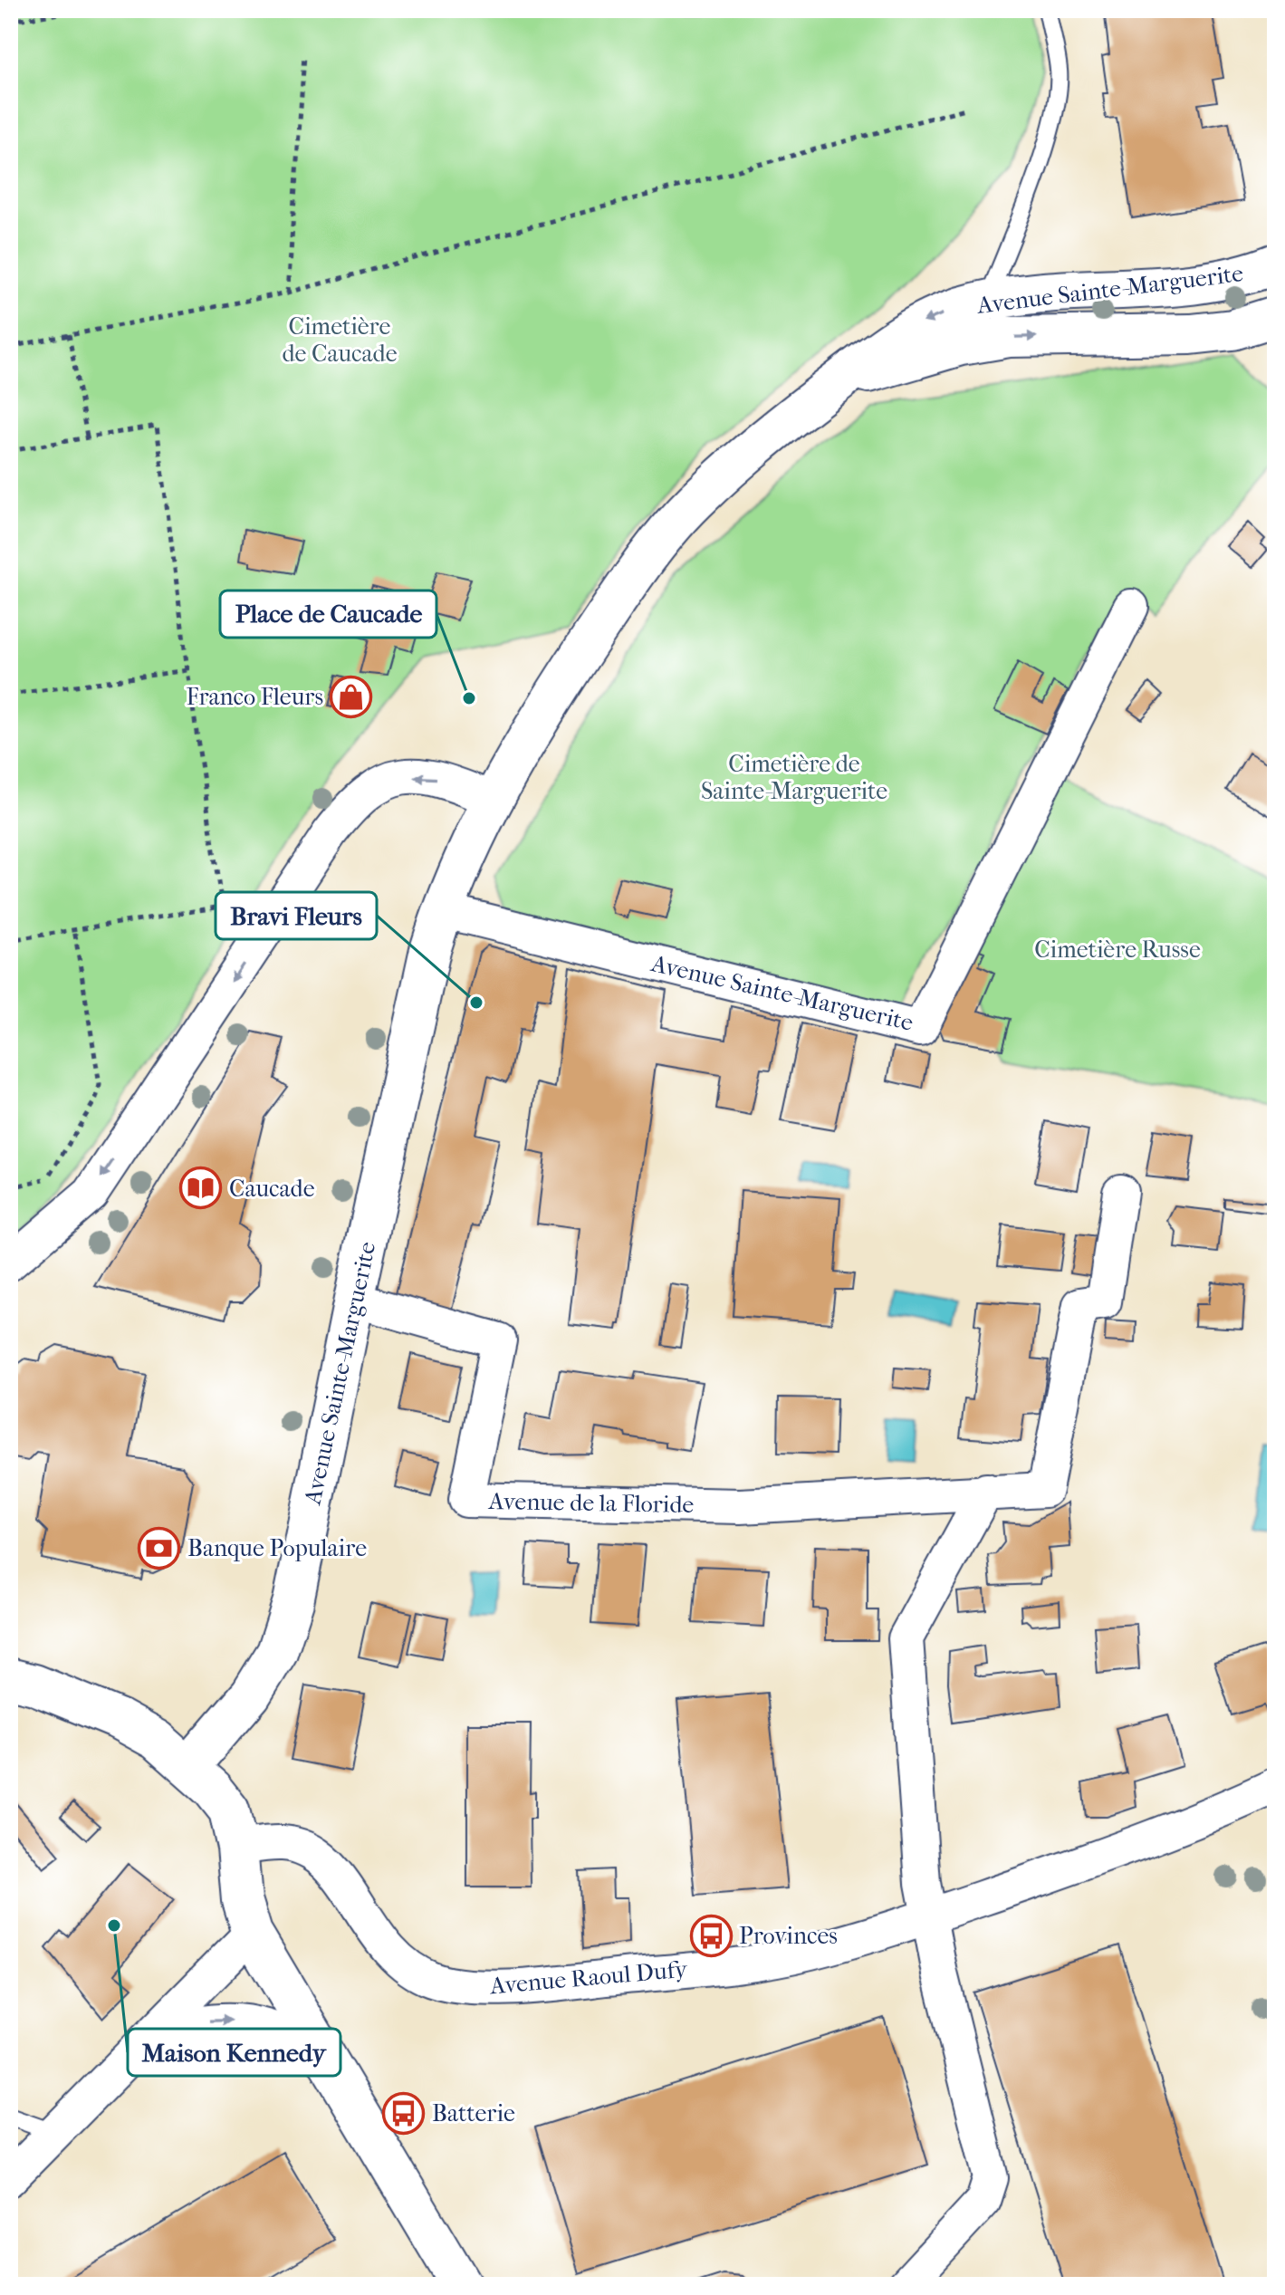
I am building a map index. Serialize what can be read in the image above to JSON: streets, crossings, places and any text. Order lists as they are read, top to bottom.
{
  "streets": {
    "street": ["Avenue Sainte-Marguerite", "Avenue de la Floride", "Avenue Raoul Dufy"]
  },
  "crossings": [
    ["Avenue Sainte-Marguerite", "Avenue de la Floride"]
  ],
  "parks": ["Cimetière de Caucade", "Cimetière de Sainte-Marguerite", "Cimetière Russe"],
  "places": {
    "shop": ["Franco Fleurs"],
    "other": ["Place de Caucade", "Bravi Fleurs", "Maison Kennedy"],
    "library": ["Caucade"],
    "bank": ["Banque Populaire"],
    "bus stop": ["Provinces", "Batterie"]
  }
}
